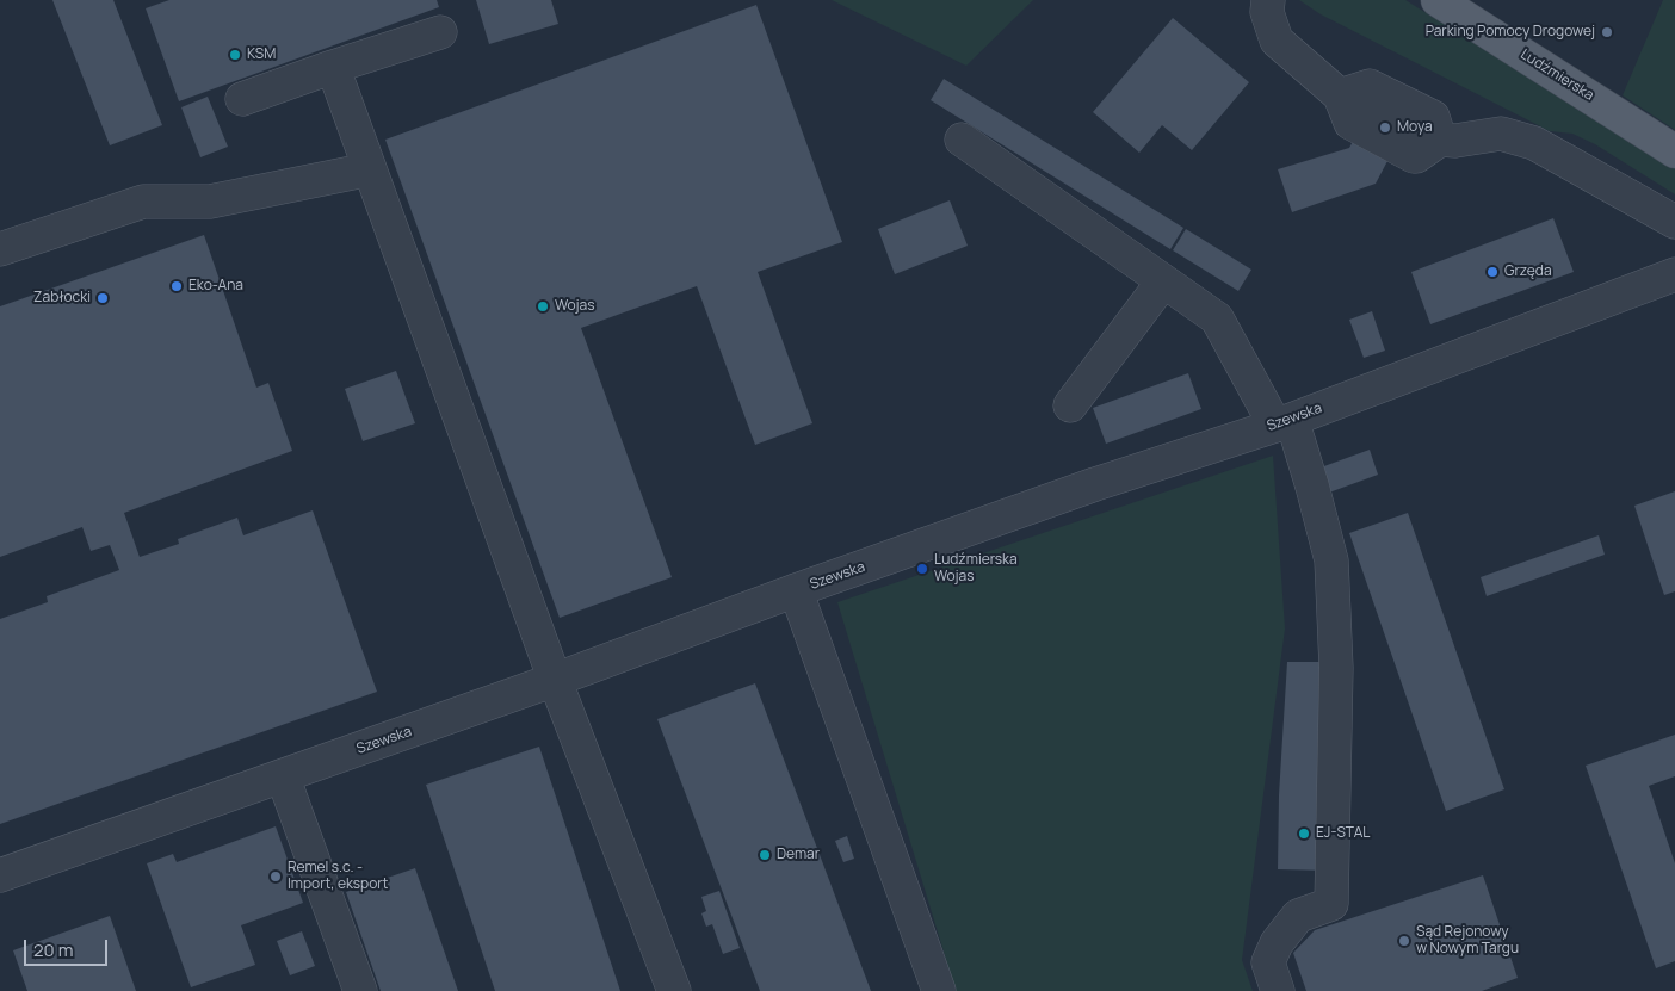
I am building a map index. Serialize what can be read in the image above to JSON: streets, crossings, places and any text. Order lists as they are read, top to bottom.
{
  "streets": {
    "main road": ["Ludźmierska"],
    "lane": ["Szewska"]
  },
  "places": [
    "Parking Pomocy Drogowej",
    "KSM",
    "Moya",
    "Grzęda",
    "Eko-Ana",
    "Zabłocki",
    "Wojas",
    "Ludźmierska Wojas",
    "EJ-STAL",
    "Demar",
    "Remel s.c. - Import, eksport",
    "Sąd Rejonowy w Nowym Targu"
  ],
  "scale_bar": "20 m"
}
